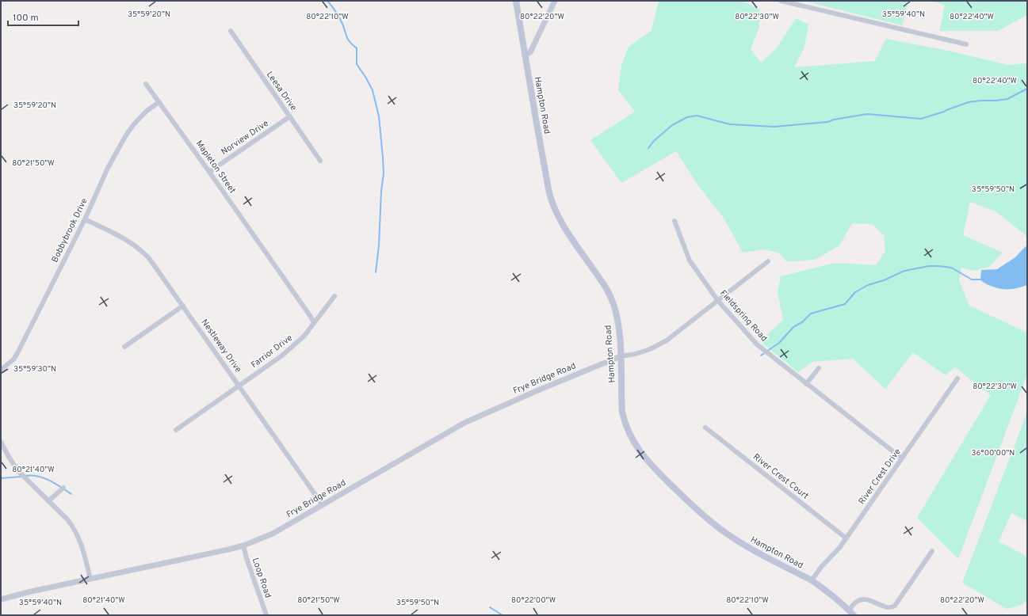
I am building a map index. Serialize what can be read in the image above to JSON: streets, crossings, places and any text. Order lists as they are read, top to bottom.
{
  "streets": {
    "main road": ["Hampton Road"],
    "street": [
      "Leesa Drive",
      "Norview Drive",
      "Mapleton Street",
      "Bobbybrook Drive",
      "Fieldspring Road",
      "Nestleway Drive",
      "Farrior Drive",
      "Frye Bridge Road",
      "River Crest Court",
      "River Crest Drive",
      "Loop Road"
    ]
  },
  "crossings": [
    ["Leesa Drive", "Norview Drive"],
    ["Hampton Road", "Frye Bridge Road"],
    ["Hampton Road", "River Crest Drive"],
    ["Norview Drive", "Mapleton Street"],
    ["Mapleton Street", "Bobbybrook Drive"],
    ["Mapleton Street", "Farrior Drive"],
    ["Bobbybrook Drive", "Nestleway Drive"],
    ["Fieldspring Road", "River Crest Drive"],
    ["Nestleway Drive", "Farrior Drive"],
    ["Nestleway Drive", "Frye Bridge Road"],
    ["Frye Bridge Road", "Loop Road"],
    ["River Crest Court", "River Crest Drive"]
  ],
  "scale_bar": "100 m",
  "coordinates": [
    "35°59'20\"N",
    "35°59'40\"N",
    "80°22'10\"W",
    "80°22'30\"W",
    "80°22'20\"W",
    "80°22'40\"W",
    "80°21'50\"W",
    "35°59'50\"N",
    "35°59'30\"N",
    "36°00'00\"N",
    "80°21'40\"W",
    "80°22'00\"W"
  ]
}
